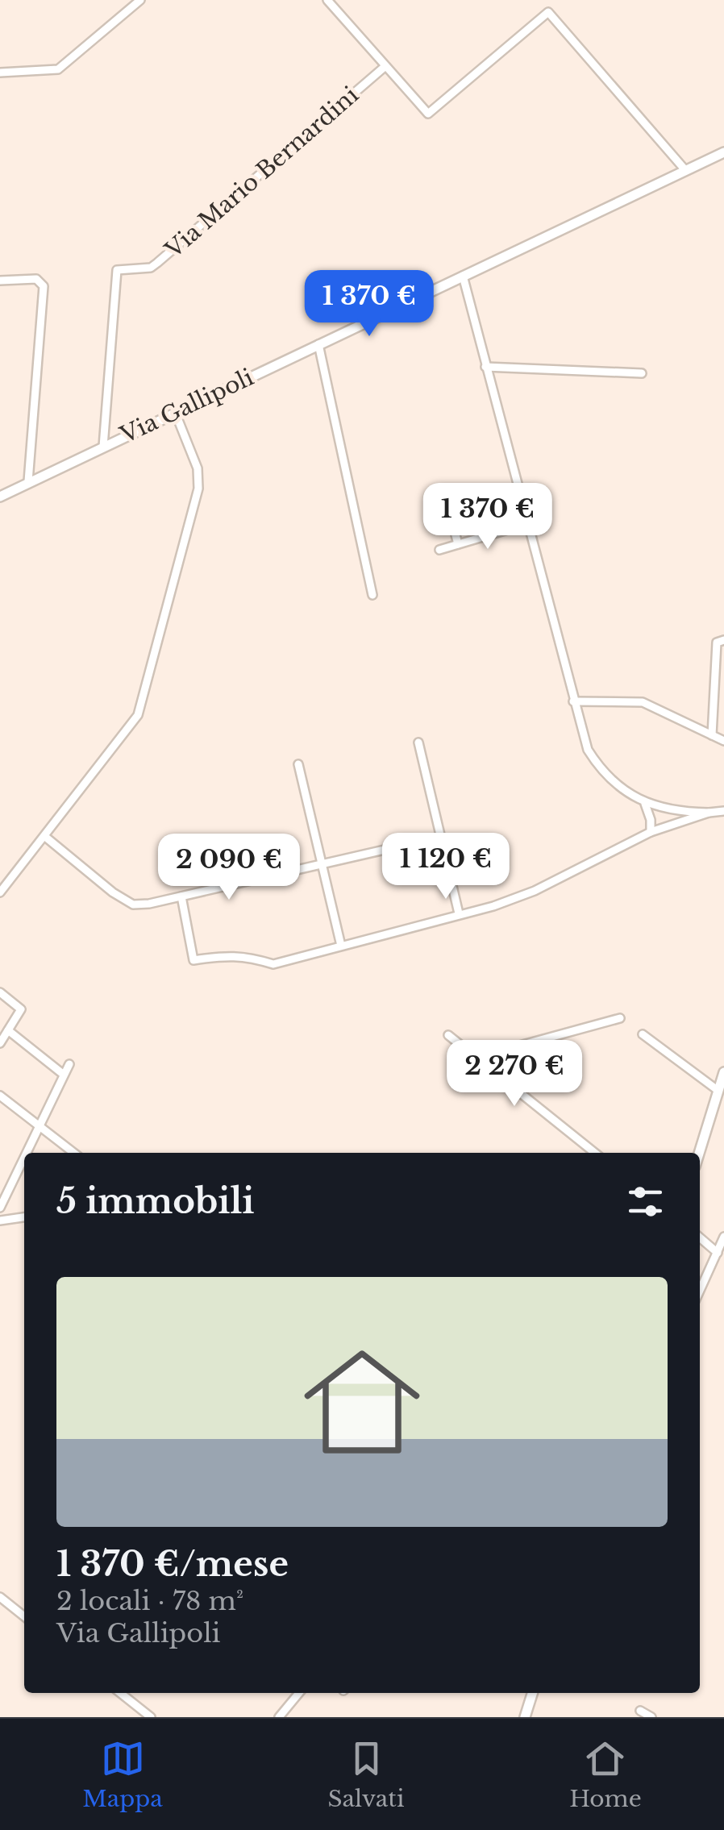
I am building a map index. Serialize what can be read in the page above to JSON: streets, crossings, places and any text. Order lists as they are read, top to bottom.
{
  "streets": {
    "main road": ["Via Gallipoli"],
    "street": ["Via Mario Bernardini"]
  },
  "crossings": [
    ["Via Mario Bernardini", "Via Gallipoli"]
  ],
  "page": {
    "price": [
      "1 370 €",
      "1 370 €",
      "1 120 €",
      "2 090 €",
      "2 270 €"
    ],
    "heading": "5 immobili",
    "list": [
      {
        "name": "1 370 €/mese",
        "note": "2 locali · 78 m² · Via Gallipoli"
      }
    ],
    "tabs": ["Mappa", "Salvati", "Home"]
  }
}
